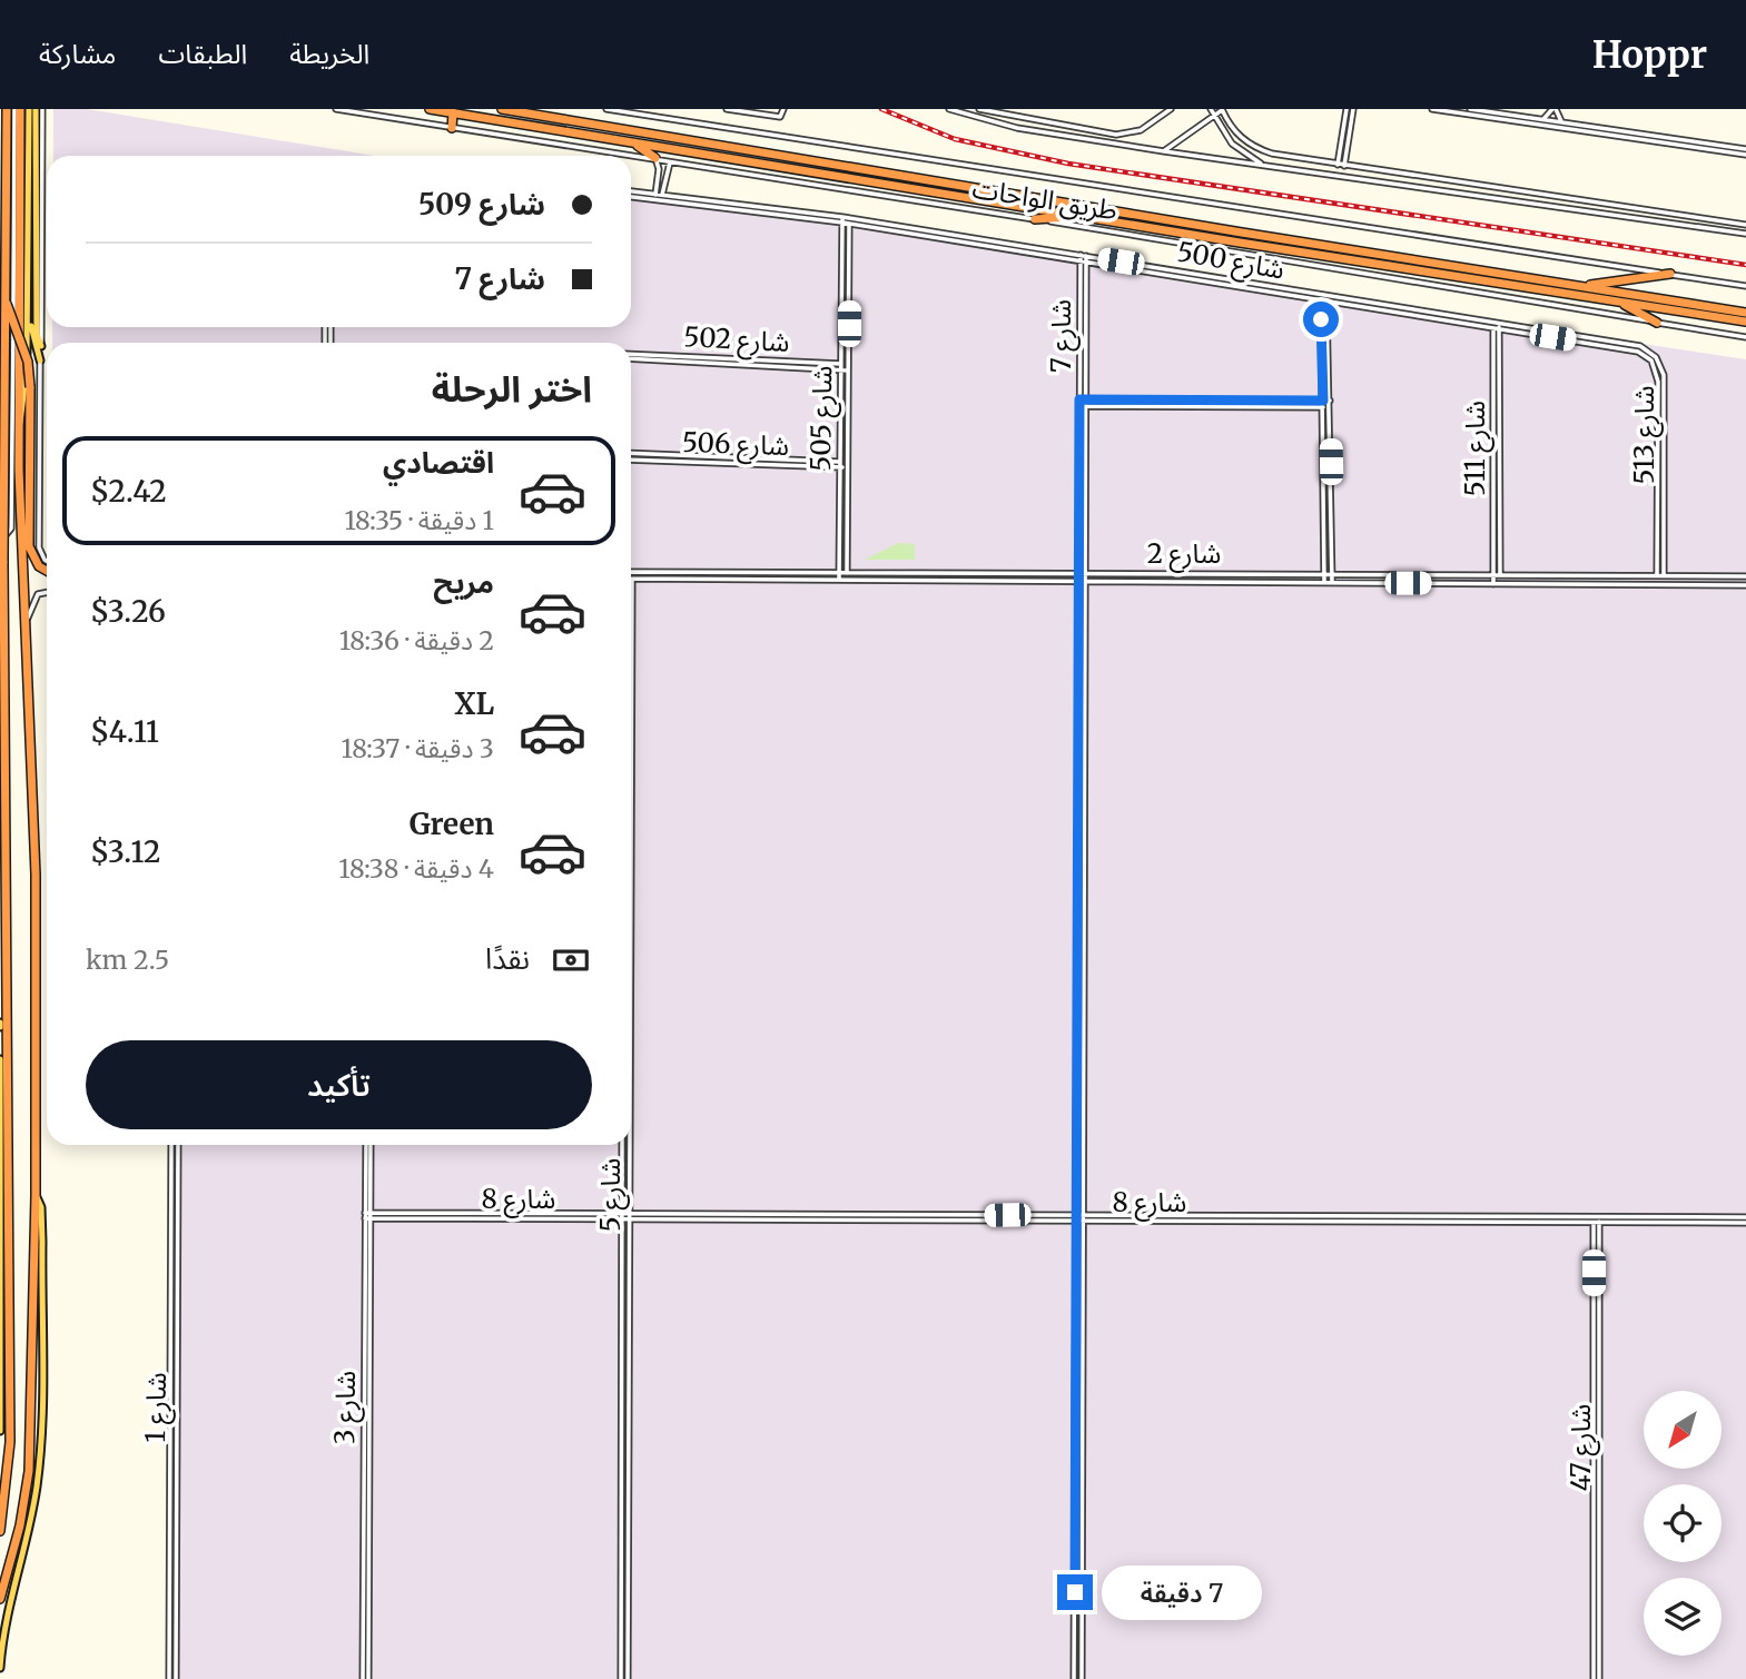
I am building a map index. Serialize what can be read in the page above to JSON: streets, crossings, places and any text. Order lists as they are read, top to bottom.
{
  "streets": {
    "highway": ["طريق الواحات"],
    "street": [
      "شارع 500",
      "شارع 7",
      "شارع 502",
      "شارع 505",
      "شارع 513",
      "شارع 506",
      "شارع 511",
      "شارع 2",
      "شارع 5",
      "شارع 8",
      "شارع 1",
      "شارع 3",
      "شارع 47"
    ]
  },
  "crossings": [
    ["شارع 500", "شارع 7"],
    ["شارع 500", "شارع 505"],
    ["شارع 500", "شارع 513"],
    ["شارع 500", "شارع 511"],
    ["شارع 7", "شارع 2"],
    ["شارع 7", "شارع 8"],
    ["شارع 502", "شارع 505"],
    ["شارع 505", "شارع 506"],
    ["شارع 505", "شارع 2"],
    ["شارع 513", "شارع 2"],
    ["شارع 511", "شارع 2"],
    ["شارع 2", "شارع 5"],
    ["شارع 5", "شارع 8"],
    ["شارع 8", "شارع 3"],
    ["شارع 8", "شارع 47"]
  ],
  "north": "bottom left",
  "page": {
    "header": "Hoppr",
    "nav": ["الخريطة", "الطبقات", "مشاركة"],
    "banner": ["شارع 509", "شارع 7"],
    "heading": "اختر الرحلة",
    "list": [
      {
        "name": "اقتصادي",
        "note": "1 دقيقة · 18:35",
        "value": "$2.42"
      },
      {
        "name": "مريح",
        "note": "2 دقيقة · 18:36",
        "value": "$3.26"
      },
      {
        "name": "XL",
        "note": "3 دقيقة · 18:37",
        "value": "$4.11"
      },
      {
        "name": "Green",
        "note": "4 دقيقة · 18:38",
        "value": "$3.12"
      }
    ],
    "pay": ["نقدًا", "2.5 km"],
    "buttons": "تأكيد",
    "bubble": "7 دقيقة"
  }
}
